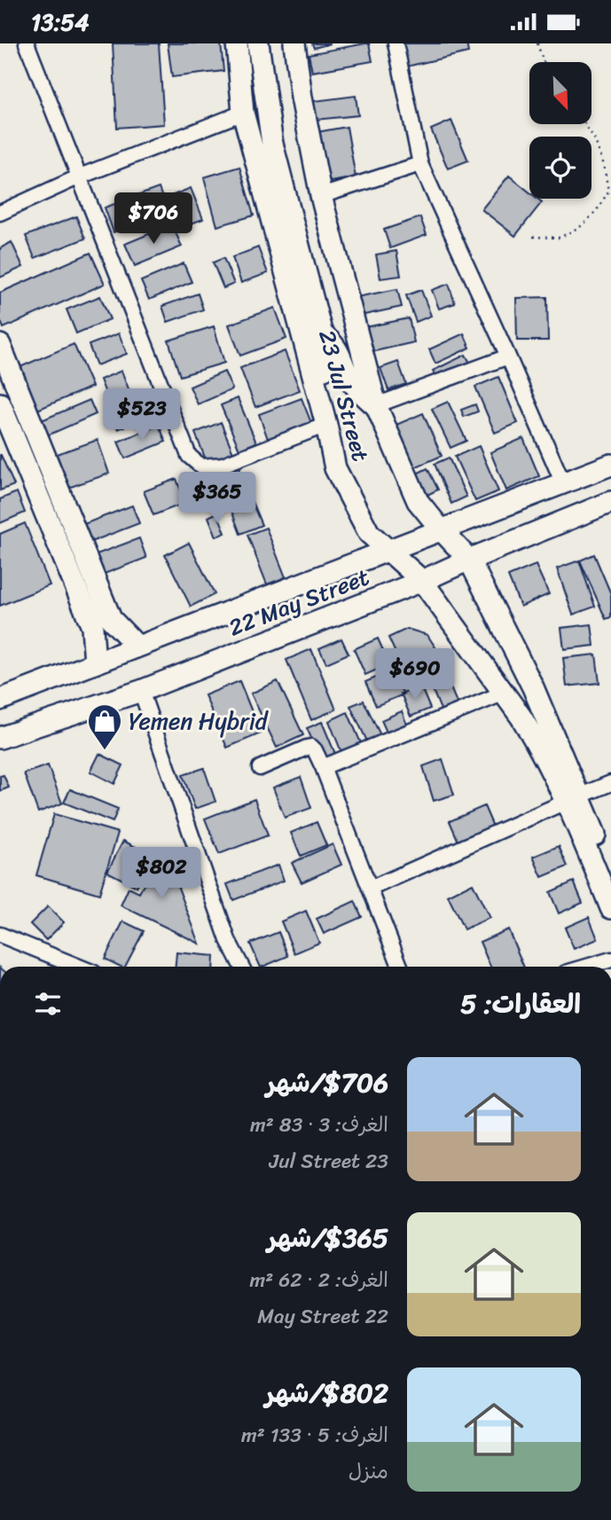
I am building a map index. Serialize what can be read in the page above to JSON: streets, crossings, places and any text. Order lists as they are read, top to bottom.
{
  "streets": {
    "street": ["23 Jul Street", "22 May Street"]
  },
  "crossings": [
    ["23 Jul Street", "22 May Street"]
  ],
  "places": {
    "shop": ["Yemen Hybrid"]
  },
  "north": "bottom right",
  "page": {
    "status": "13:54",
    "price": [
      "$706",
      "$523",
      "$365",
      "$690",
      "$802"
    ],
    "heading": "العقارات: 5",
    "list": [
      {
        "name": "$706/شهر",
        "note": "الغرف: 3 · 83 m² · 23 Jul Street"
      },
      {
        "name": "$365/شهر",
        "note": "الغرف: 2 · 62 m² · 22 May Street"
      },
      {
        "name": "$802/شهر",
        "note": "الغرف: 5 · 133 m² · منزل"
      }
    ]
  }
}
